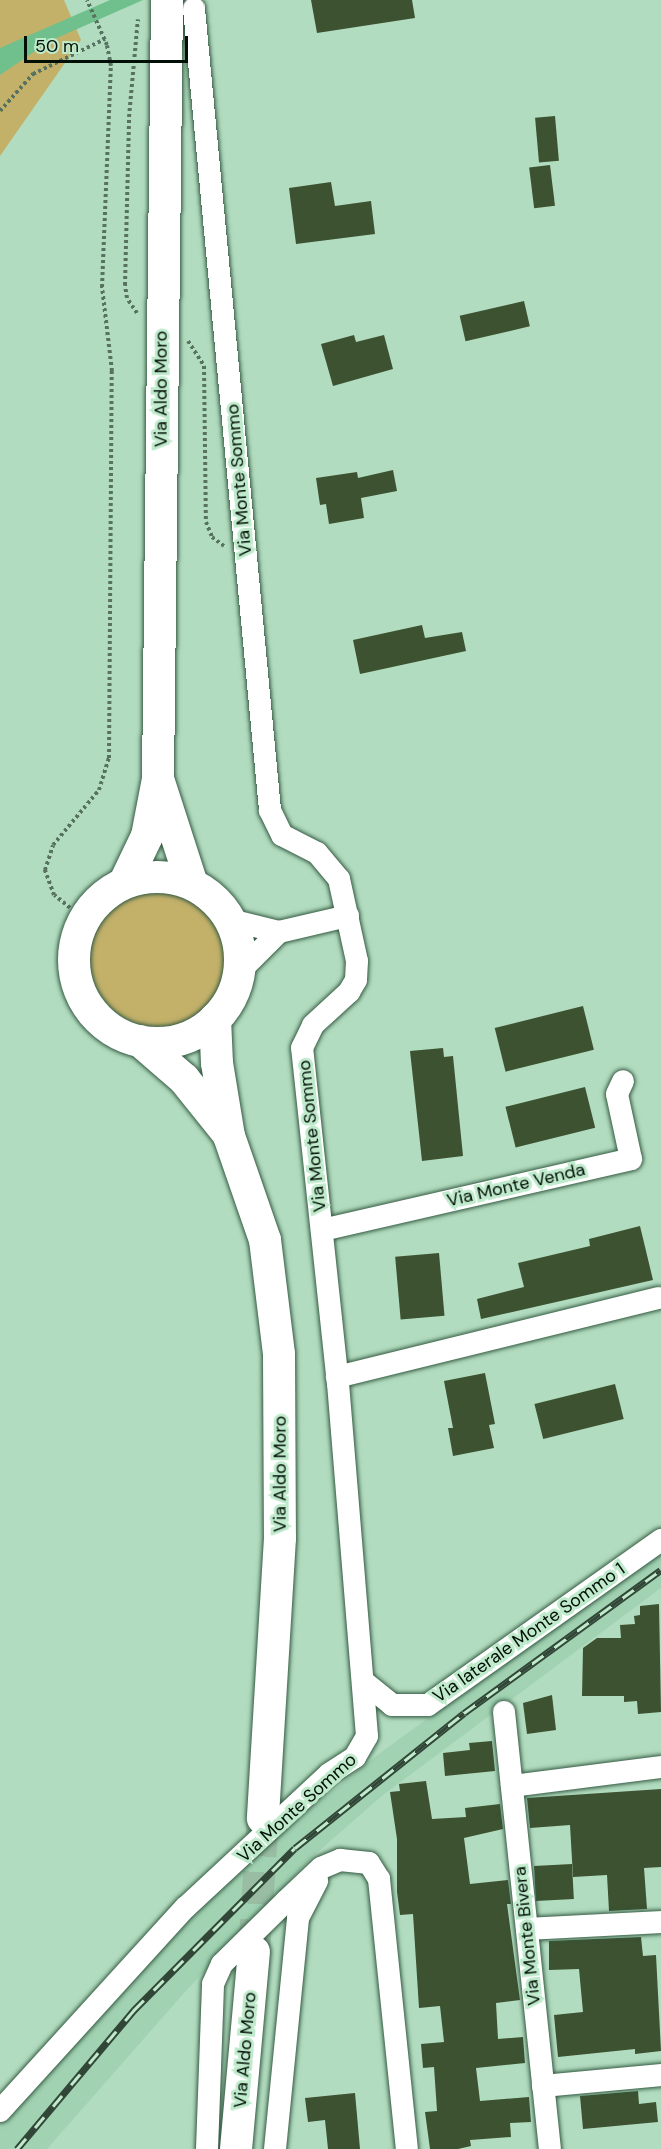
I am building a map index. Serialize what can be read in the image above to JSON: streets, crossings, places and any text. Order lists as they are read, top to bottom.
{
  "streets": {
    "main road": ["Via Aldo Moro"],
    "street": [
      "Via Monte Sommo",
      "Via Monte Venda",
      "Via laterale Monte Sommo 1",
      "Via Monte Bivera"
    ]
  },
  "crossings": [
    ["Via Aldo Moro", "Via Monte Sommo"],
    ["Via Monte Sommo", "Via Monte Venda"],
    ["Via Monte Sommo", "Via laterale Monte Sommo 1"]
  ],
  "scale_bar": "50 m"
}
